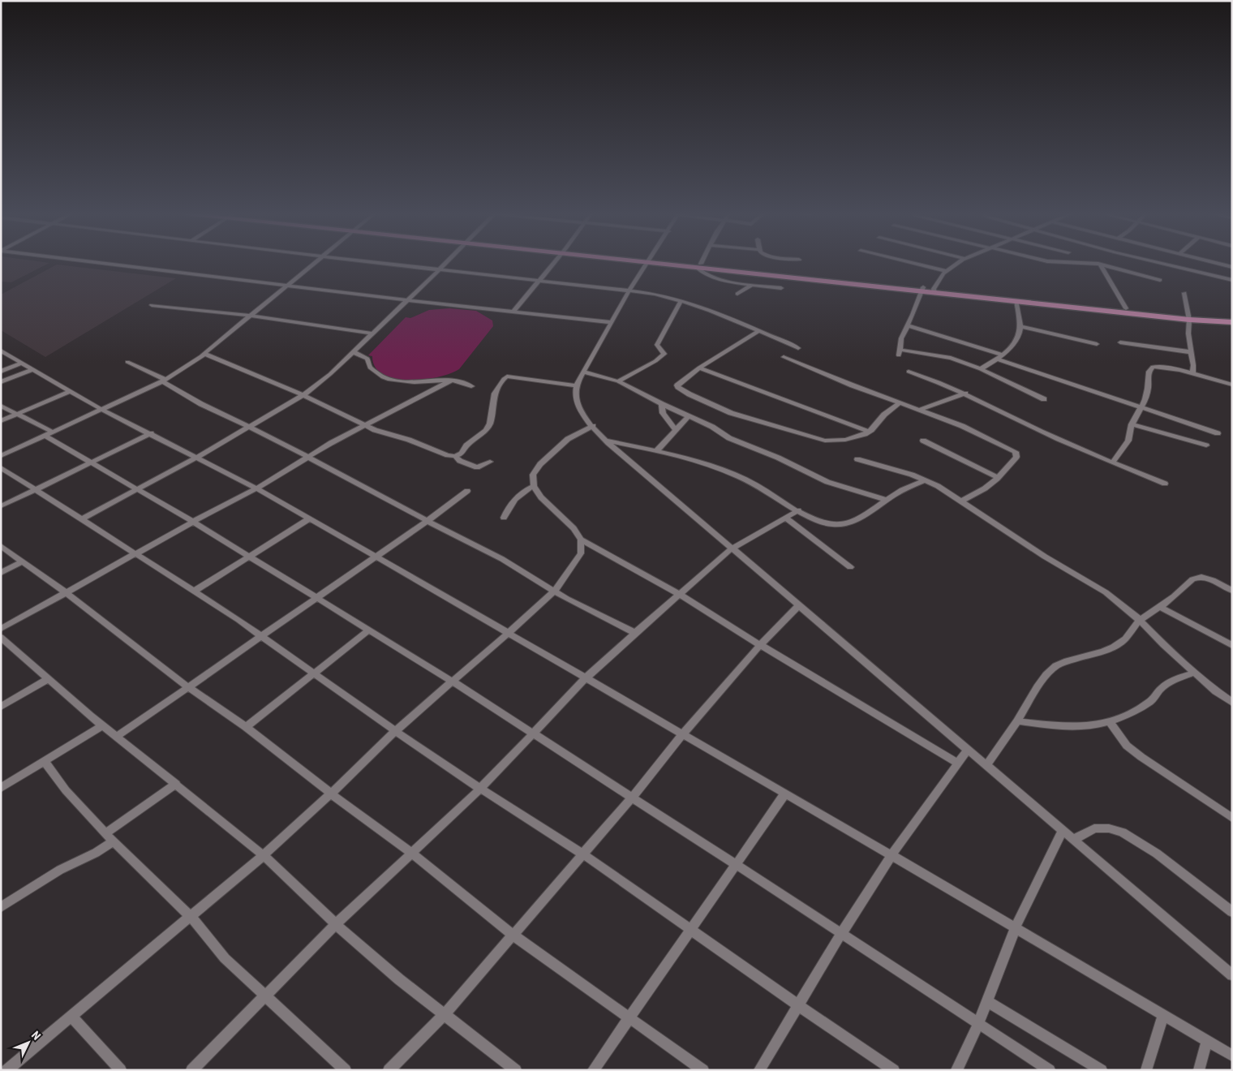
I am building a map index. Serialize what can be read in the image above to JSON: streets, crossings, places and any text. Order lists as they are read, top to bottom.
{
  "north": "top right"
}
